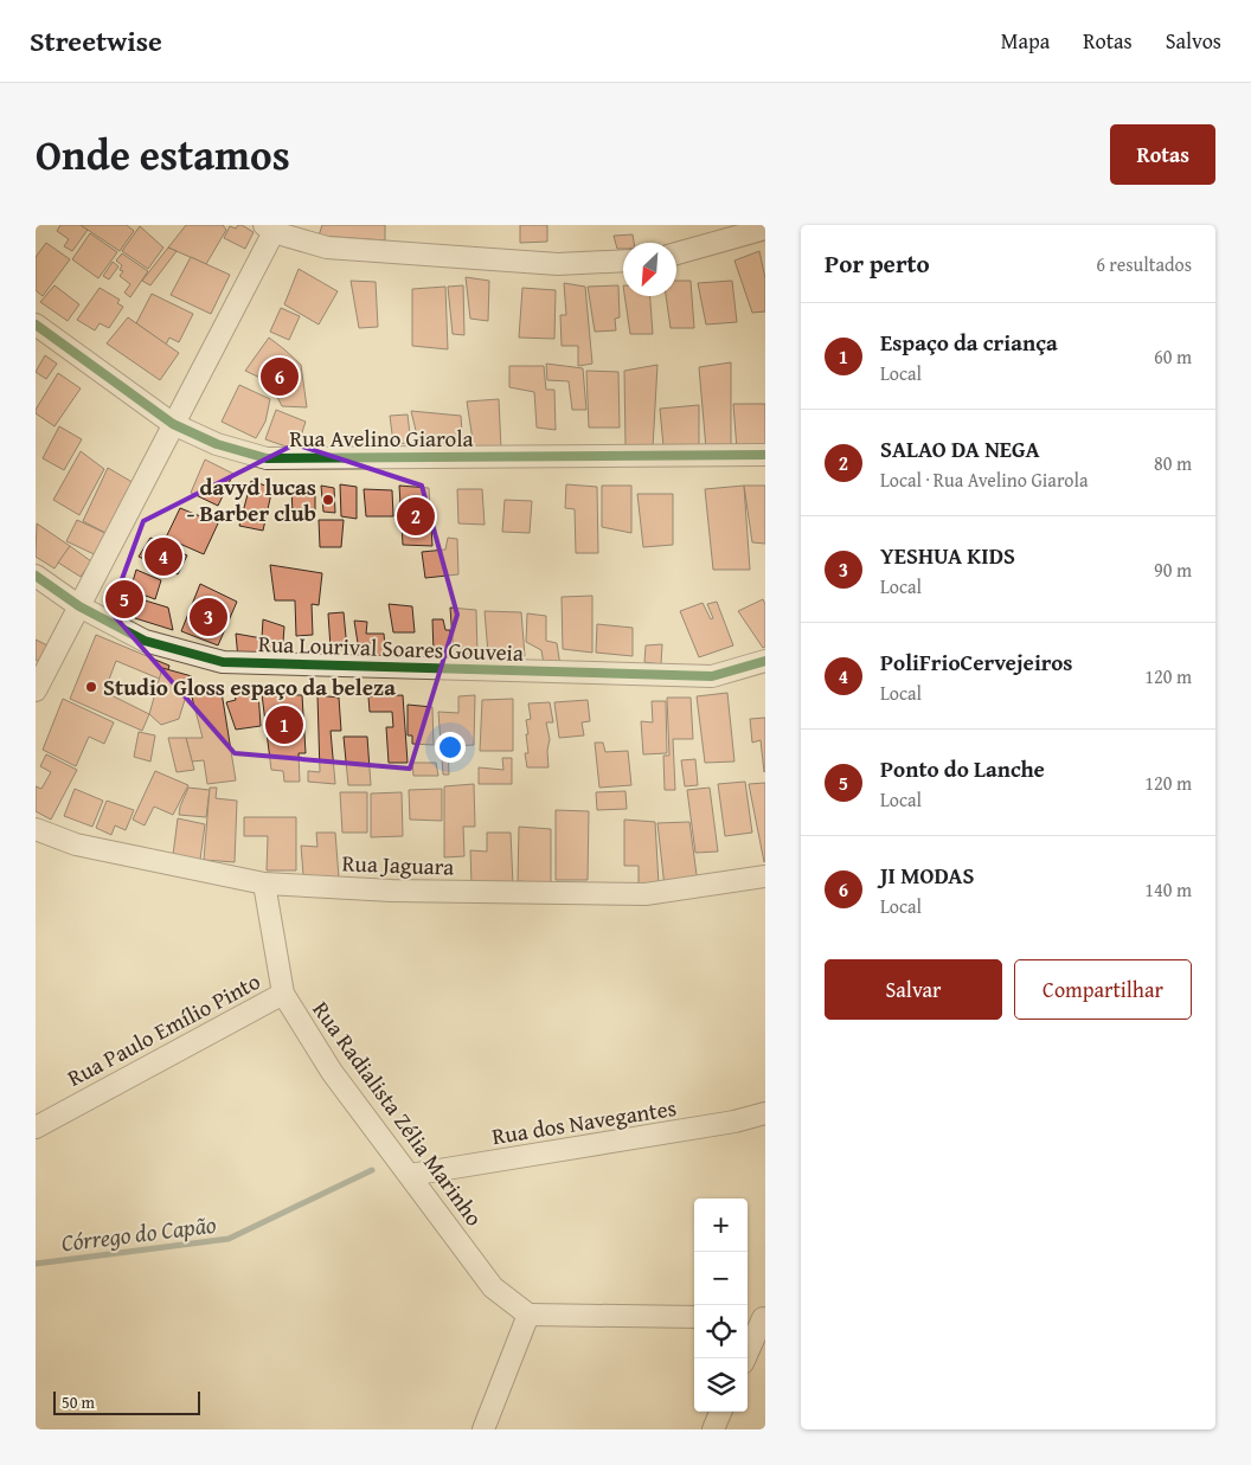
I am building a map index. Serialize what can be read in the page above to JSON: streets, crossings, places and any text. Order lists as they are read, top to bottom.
{
  "streets": {
    "street": [
      "Rua Avelino Giarola",
      "Rua Lourival Soares Gouveia",
      "Rua Jaguara",
      "Rua Paulo Emílio Pinto",
      "Rua Radialista Zélia Marinho",
      "Rua dos Navegantes"
    ]
  },
  "crossings": [
    ["Rua Jaguara", "Rua Radialista Zélia Marinho"],
    ["Rua Paulo Emílio Pinto", "Rua Radialista Zélia Marinho"],
    ["Rua Radialista Zélia Marinho", "Rua dos Navegantes"]
  ],
  "water": ["Córrego do Capão"],
  "places": ["davyd lucas - Barber club", "Studio Gloss espaço da beleza"],
  "scale_bar": "50 m",
  "north": "bottom left",
  "page": {
    "header": "Streetwise",
    "nav": ["Mapa", "Rotas", "Salvos"],
    "title": "Onde estamos",
    "buttons": [
      "Rotas",
      ["Salvar", "Compartilhar"]
    ],
    "heading": ["Por perto", "6 resultados"],
    "list": [
      {
        "mark": "1",
        "name": "Espaço da criança",
        "note": "Local",
        "value": "60 m"
      },
      {
        "mark": "2",
        "name": "SALAO DA NEGA",
        "note": "Local · Rua Avelino Giarola",
        "value": "80 m"
      },
      {
        "mark": "3",
        "name": "YESHUA KIDS",
        "note": "Local",
        "value": "90 m"
      },
      {
        "mark": "4",
        "name": "PoliFrioCervejeiros",
        "note": "Local",
        "value": "120 m"
      },
      {
        "mark": "5",
        "name": "Ponto do Lanche",
        "note": "Local",
        "value": "120 m"
      },
      {
        "mark": "6",
        "name": "JI MODAS",
        "note": "Local",
        "value": "140 m"
      }
    ],
    "pins": [
      "6",
      "2",
      "4",
      "5",
      "3",
      "1"
    ],
    "map_buttons": ["+", "−"],
    "scale": "50 m"
  }
}
